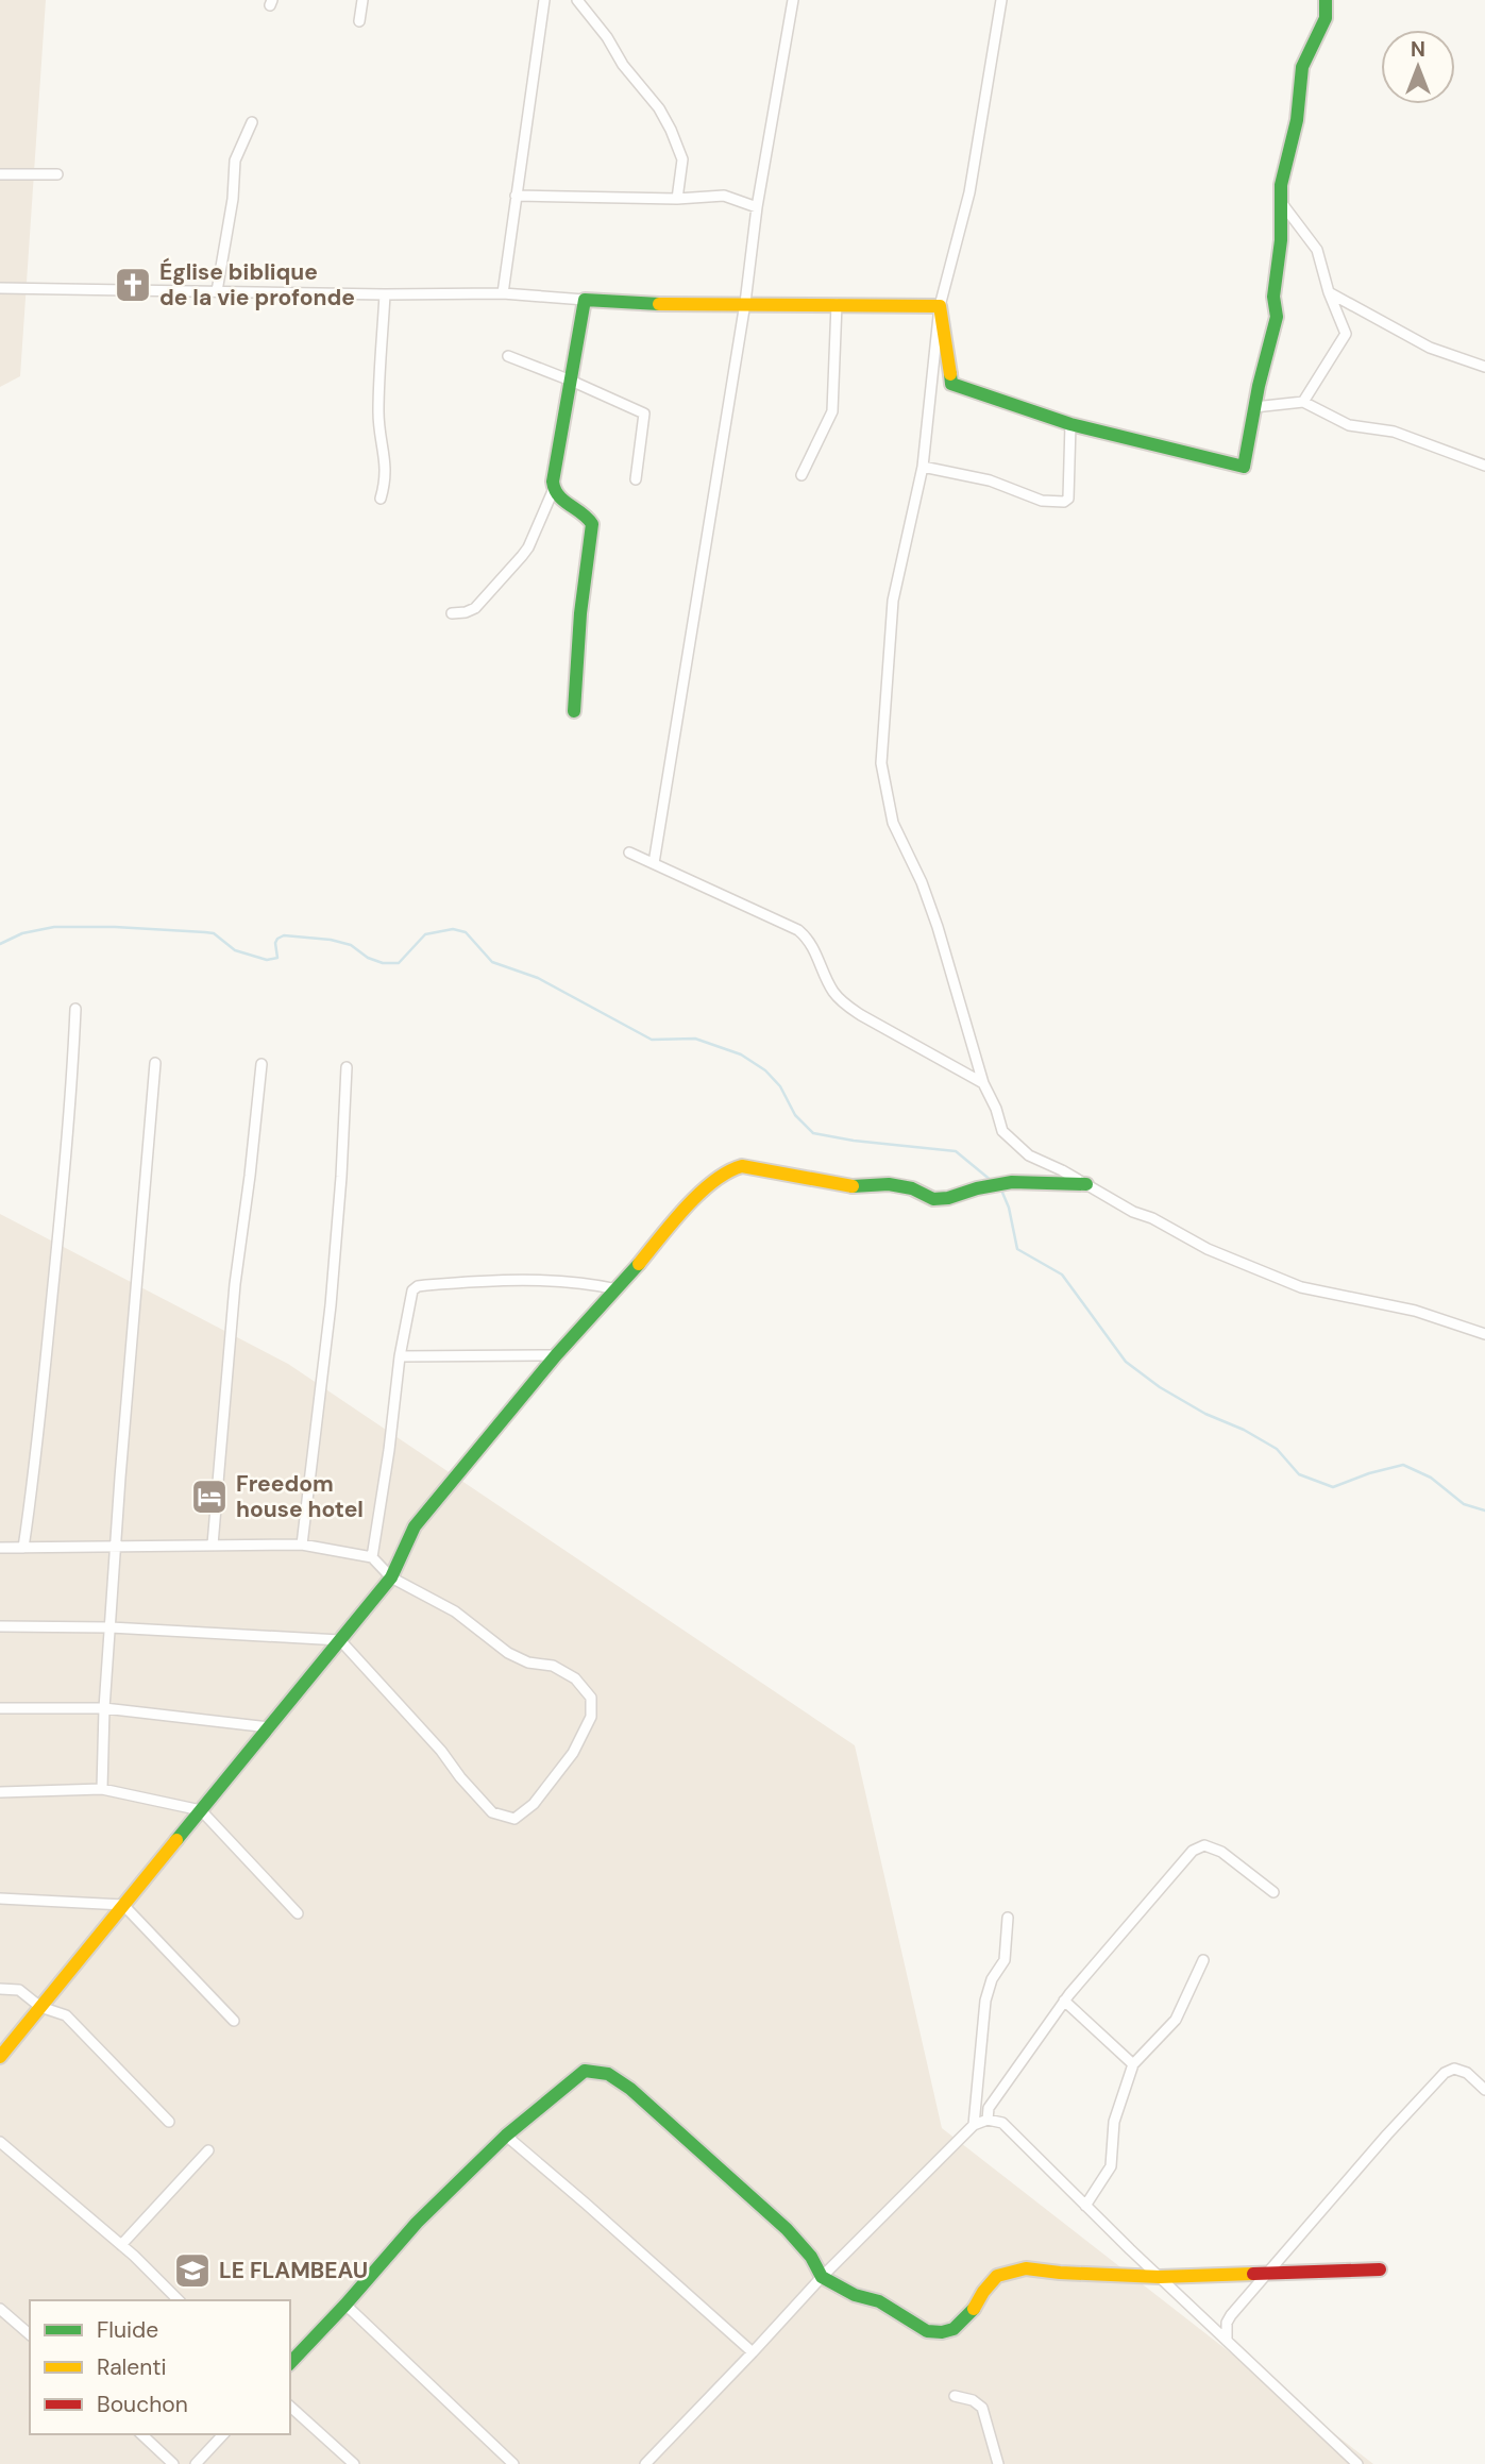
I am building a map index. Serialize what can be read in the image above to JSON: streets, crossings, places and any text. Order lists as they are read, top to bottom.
{
  "places": {
    "church": ["Église biblique de la vie profonde"],
    "hotel": ["Freedom house hotel"],
    "school or university": ["LE FLAMBEAU"]
  },
  "legend": ["Fluide", "Ralenti", "Bouchon"],
  "north": "top"
}
